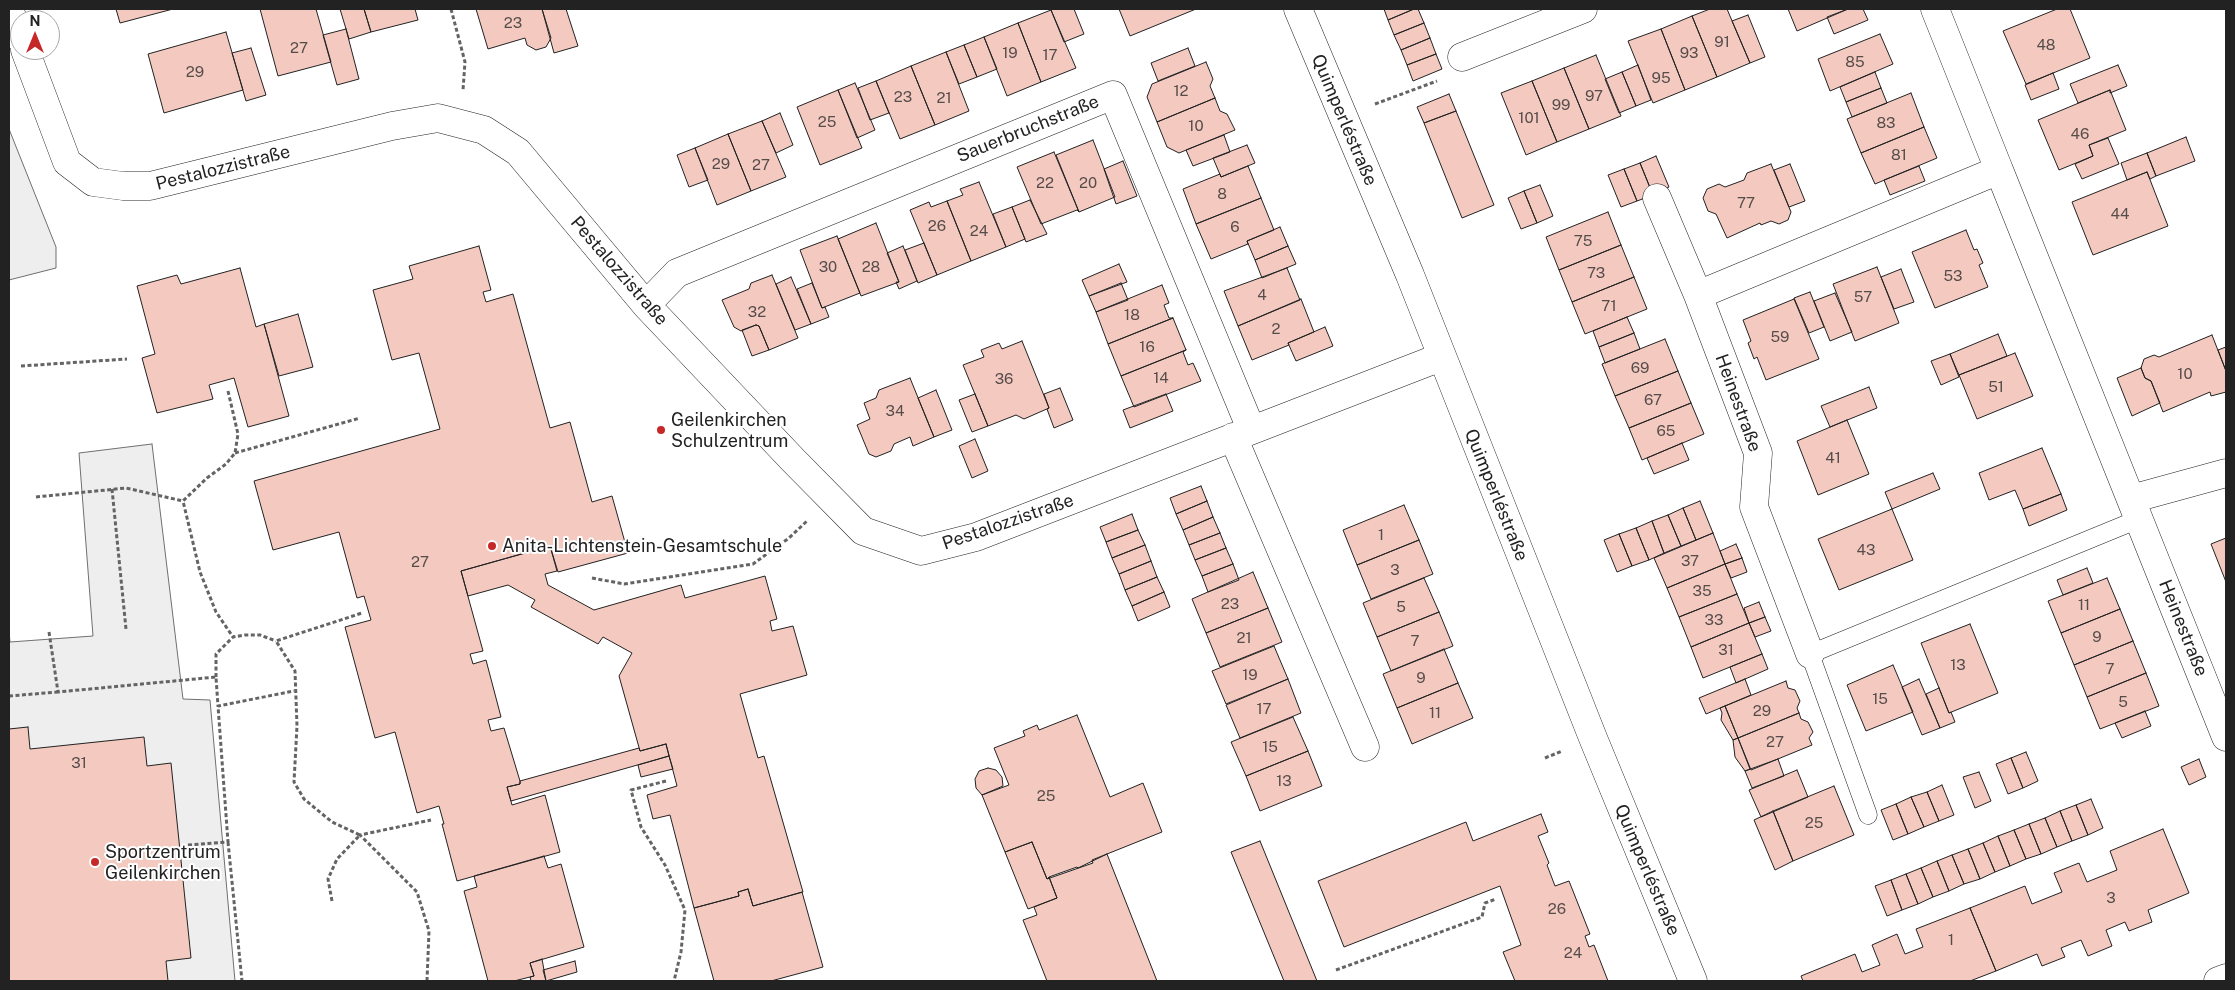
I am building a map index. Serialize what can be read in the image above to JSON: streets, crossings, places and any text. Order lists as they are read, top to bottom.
{
  "streets": {
    "street": [
      "Quimperléstraße",
      "Sauerbruchstraße",
      "Pestalozzistraße",
      "Heinestraße"
    ]
  },
  "crossings": [
    ["Quimperléstraße", "Pestalozzistraße"],
    ["Sauerbruchstraße", "Pestalozzistraße"]
  ],
  "places": ["Geilenkirchen Schulzentrum", "Anita-Lichtenstein-Gesamtschule", "Sportzentrum Geilenkirchen"],
  "house_numbers": [
    "23",
    "91",
    "48",
    "27",
    "19",
    "93",
    "17",
    "85",
    "29",
    "95",
    "12",
    "97",
    "23",
    "21",
    "99",
    "101",
    "25",
    "83",
    "10",
    "46",
    "81",
    "29",
    "27",
    "22",
    "20",
    "8",
    "77",
    "44",
    "26",
    "6",
    "24",
    "75",
    "30",
    "28",
    "73",
    "53",
    "4",
    "57",
    "71",
    "32",
    "18",
    "2",
    "59",
    "16",
    "69",
    "10",
    "14",
    "36",
    "51",
    "67",
    "34",
    "65",
    "41",
    "1",
    "43",
    "37",
    "27",
    "3",
    "35",
    "23",
    "11",
    "5",
    "33",
    "9",
    "21",
    "7",
    "31",
    "13",
    "7",
    "19",
    "9",
    "15",
    "5",
    "17",
    "29",
    "11",
    "27",
    "15",
    "31",
    "13",
    "25",
    "25",
    "3",
    "26",
    "1",
    "24"
  ],
  "north": "top"
}
